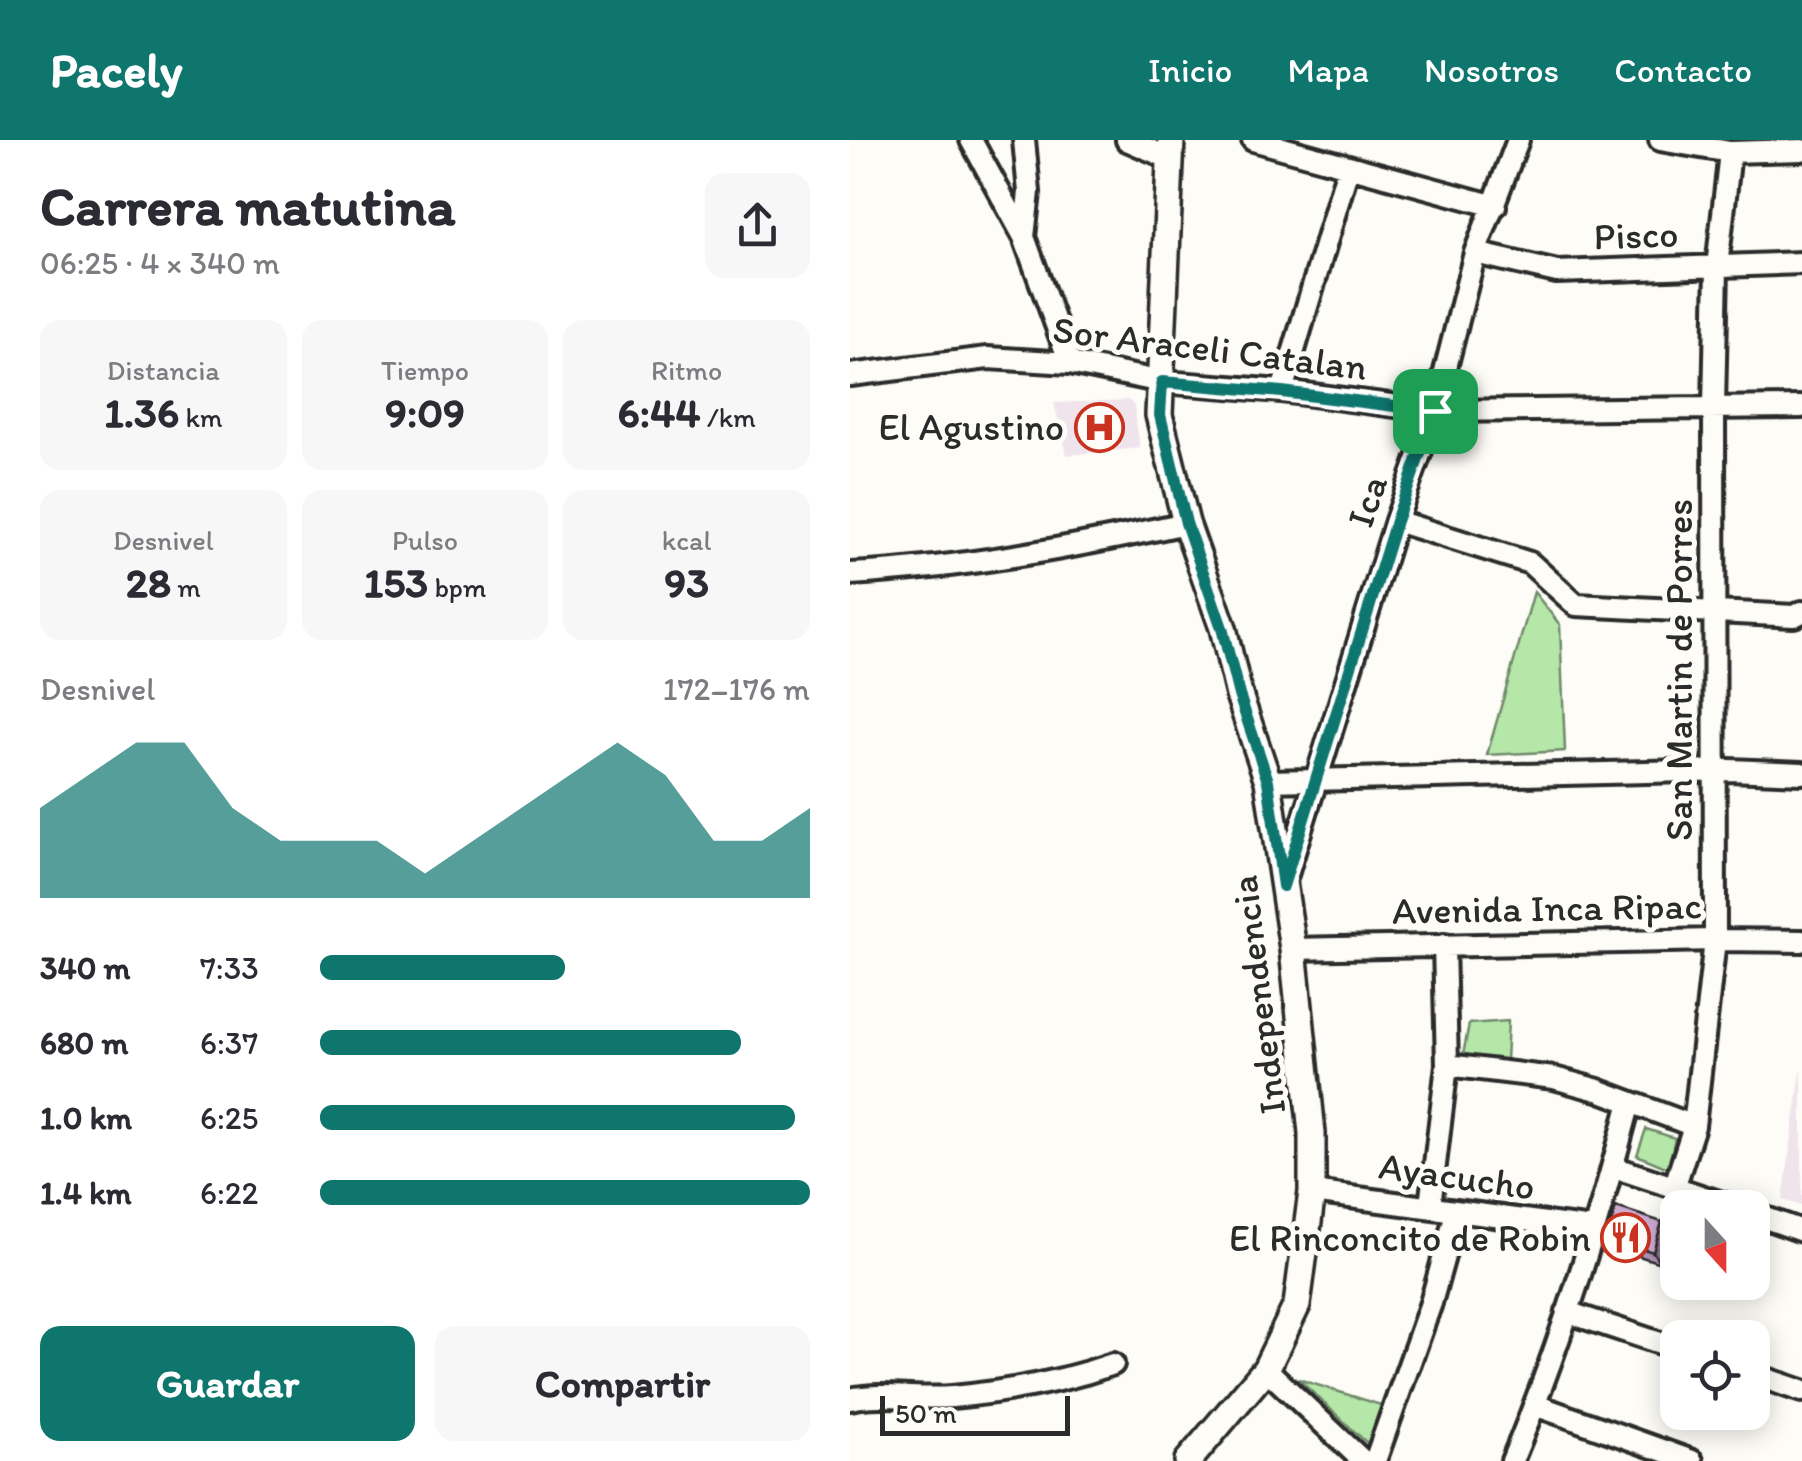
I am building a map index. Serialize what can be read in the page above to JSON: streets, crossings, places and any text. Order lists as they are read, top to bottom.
{
  "streets": {
    "street": [
      "Pisco",
      "Sor Araceli Catalan",
      "Ica",
      "San Martin de Porres",
      "Avenida Inca Ripac",
      "Independencia",
      "Ayacucho"
    ]
  },
  "crossings": [
    ["Pisco", "Ica"],
    ["Pisco", "San Martin de Porres"],
    ["Sor Araceli Catalan", "Ica"],
    ["Sor Araceli Catalan", "San Martin de Porres"],
    ["Sor Araceli Catalan", "Independencia"],
    ["Ica", "Independencia"],
    ["San Martin de Porres", "Avenida Inca Ripac"],
    ["Avenida Inca Ripac", "Independencia"],
    ["Independencia", "Ayacucho"]
  ],
  "places": {
    "hospital": ["El Agustino"],
    "restaurant": ["El Rinconcito de Robin"]
  },
  "scale_bar": "50 m",
  "north": "bottom",
  "page": {
    "header": "Pacely",
    "nav": [
      "Inicio",
      "Mapa",
      "Nosotros",
      "Contacto"
    ],
    "heading": ["Carrera matutina", "06:25 · 4 × 340 m"],
    "stats": [
      ["Distancia", "1.36 km"],
      ["Tiempo", "9:09"],
      ["Ritmo", "6:44 /km"],
      ["Desnivel", "28 m"],
      ["Pulso", "153 bpm"],
      ["kcal", "93"]
    ],
    "chart": ["Desnivel", "172–176 m"],
    "list": [
      {
        "name": "340 m",
        "note": "7:33"
      },
      {
        "name": "680 m",
        "note": "6:37"
      },
      {
        "name": "1.0 km",
        "note": "6:25"
      },
      {
        "name": "1.4 km",
        "note": "6:22"
      }
    ],
    "buttons": ["Guardar", "Compartir"],
    "scale": "50 m"
  }
}
